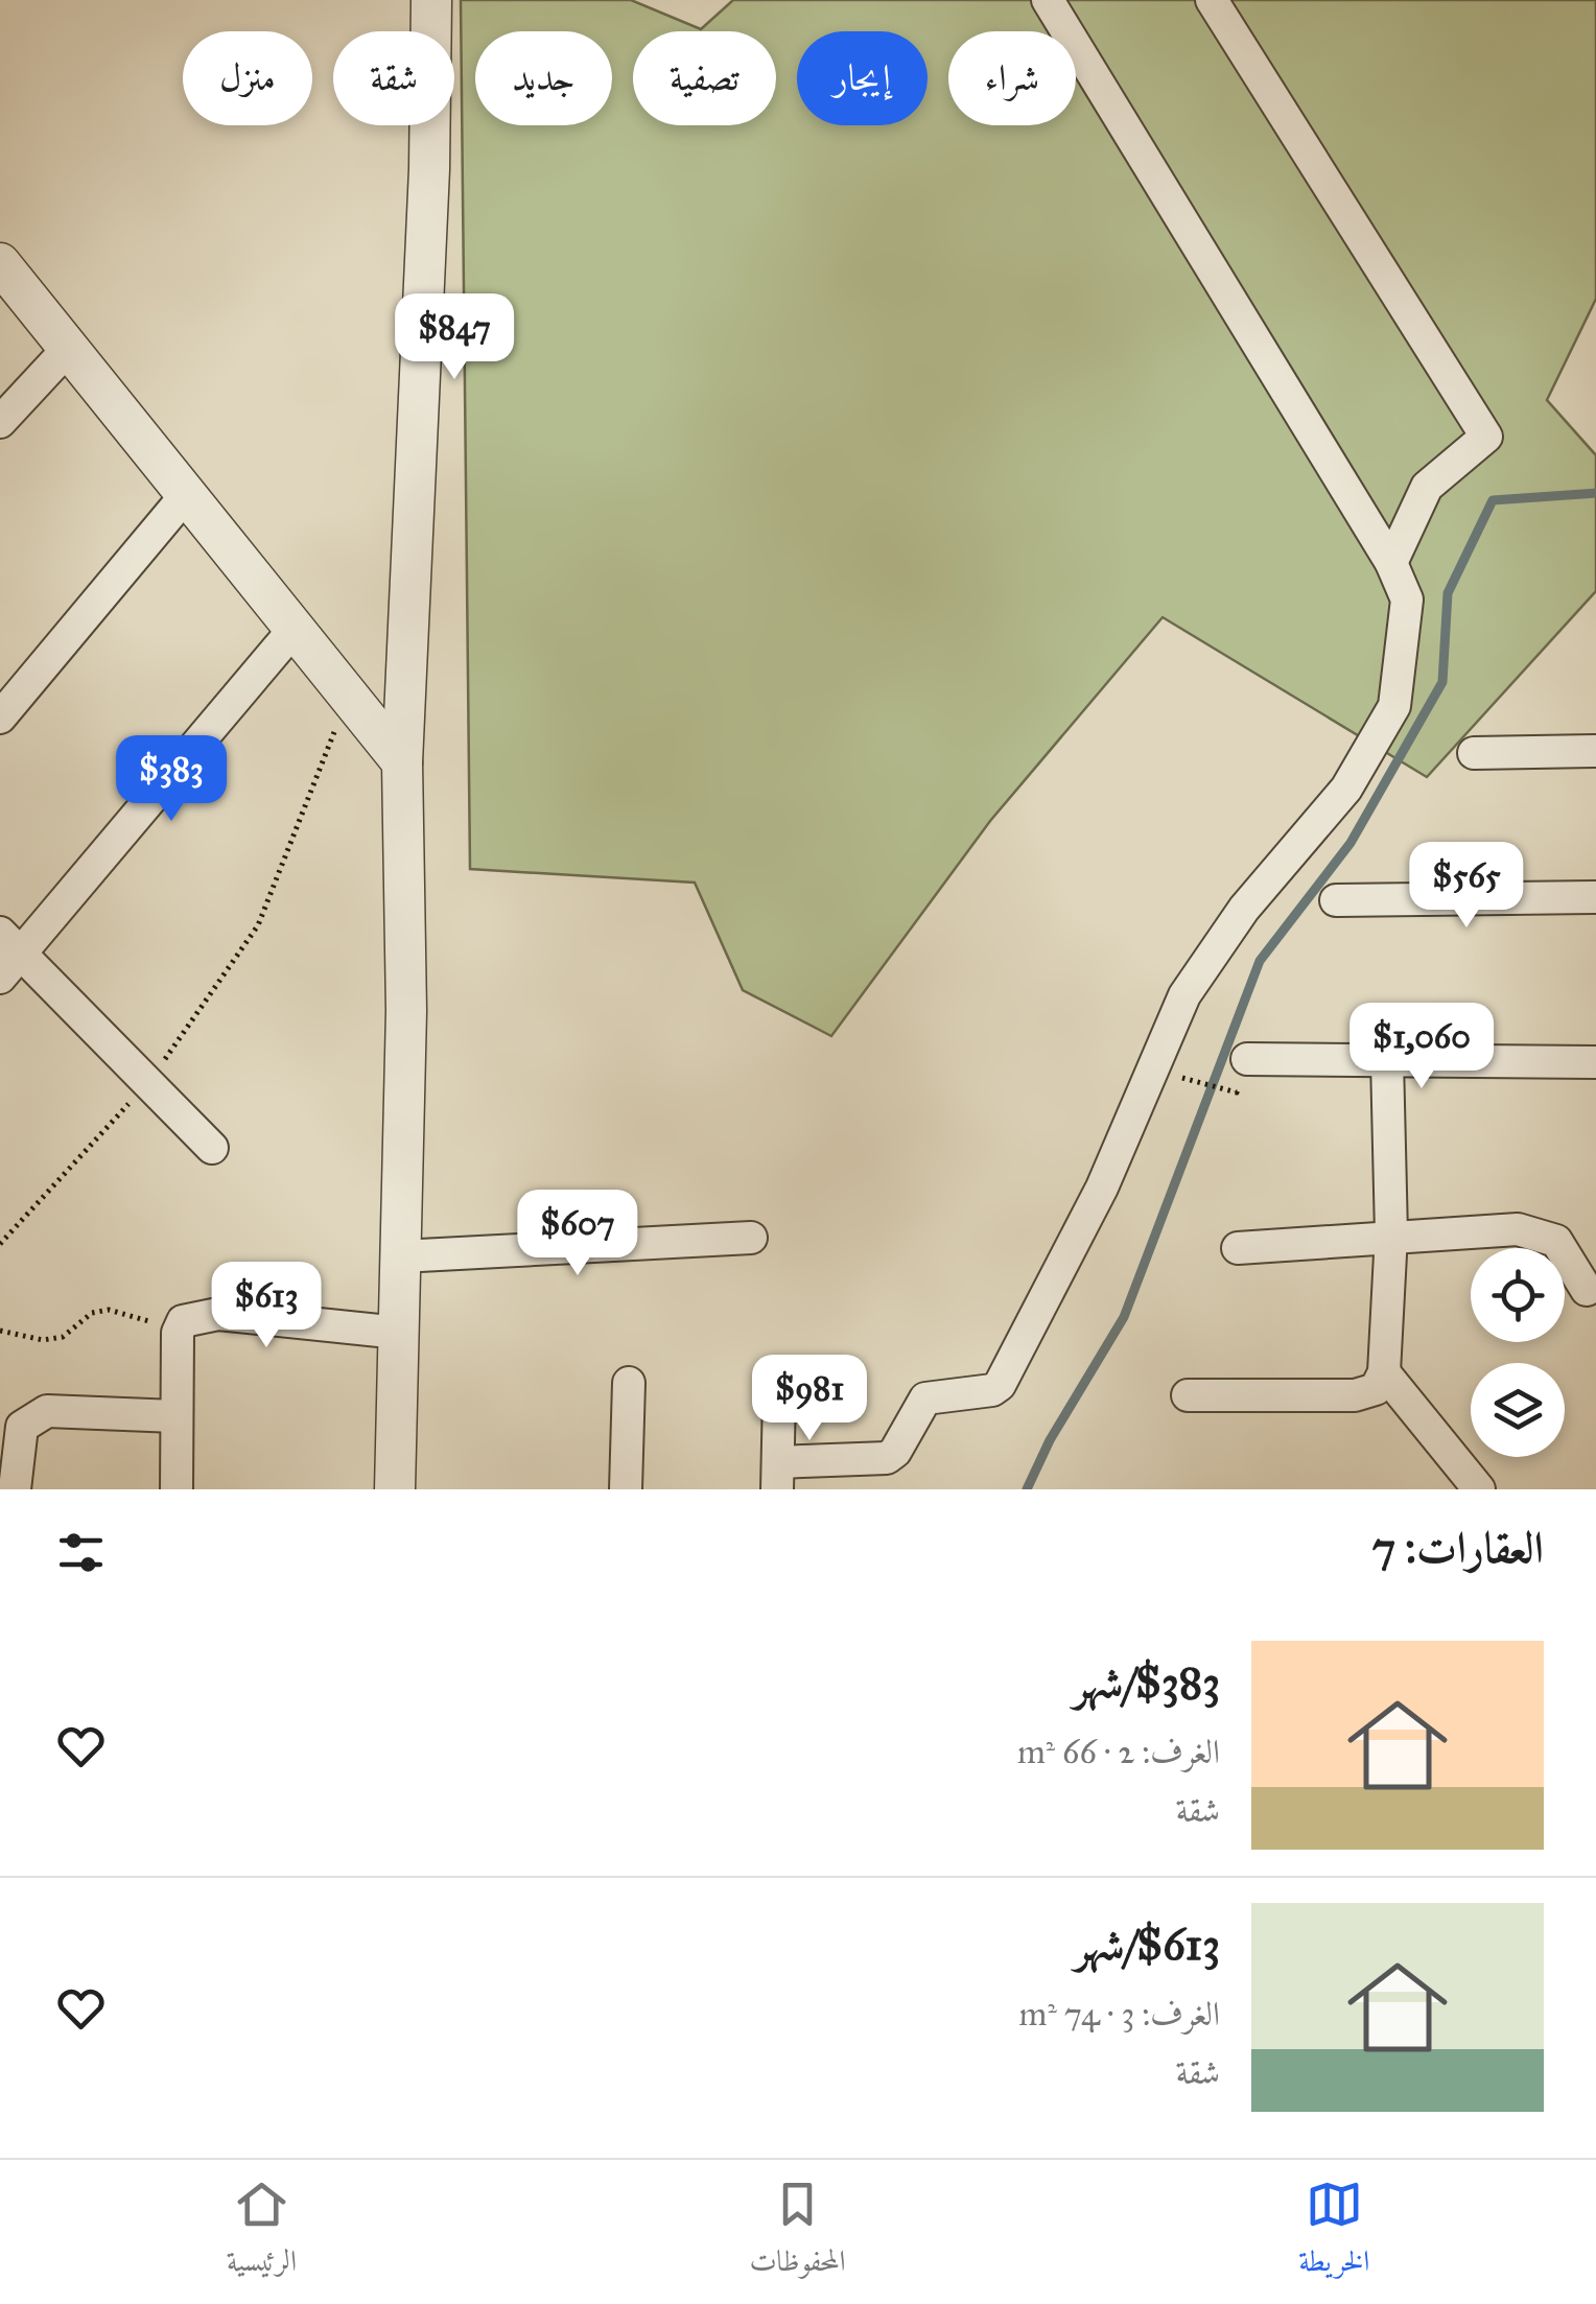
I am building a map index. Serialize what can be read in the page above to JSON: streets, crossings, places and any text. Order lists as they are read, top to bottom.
{
  "page": {
    "chip": [
      "شراء",
      "إيجار",
      "تصفية",
      "جديد",
      "شقة",
      "منزل"
    ],
    "price": [
      "$847",
      "$383",
      "$565",
      "$1,060",
      "$607",
      "$613",
      "$981"
    ],
    "heading": "العقارات: 7",
    "list": [
      {
        "name": "$383/شهر",
        "note": "الغرف: 2 · 66 m² · شقة"
      },
      {
        "name": "$613/شهر",
        "note": "الغرف: 3 · 74 m² · شقة"
      }
    ],
    "tabs": ["الخريطة", "المحفوظات", "الرئيسية"]
  }
}
